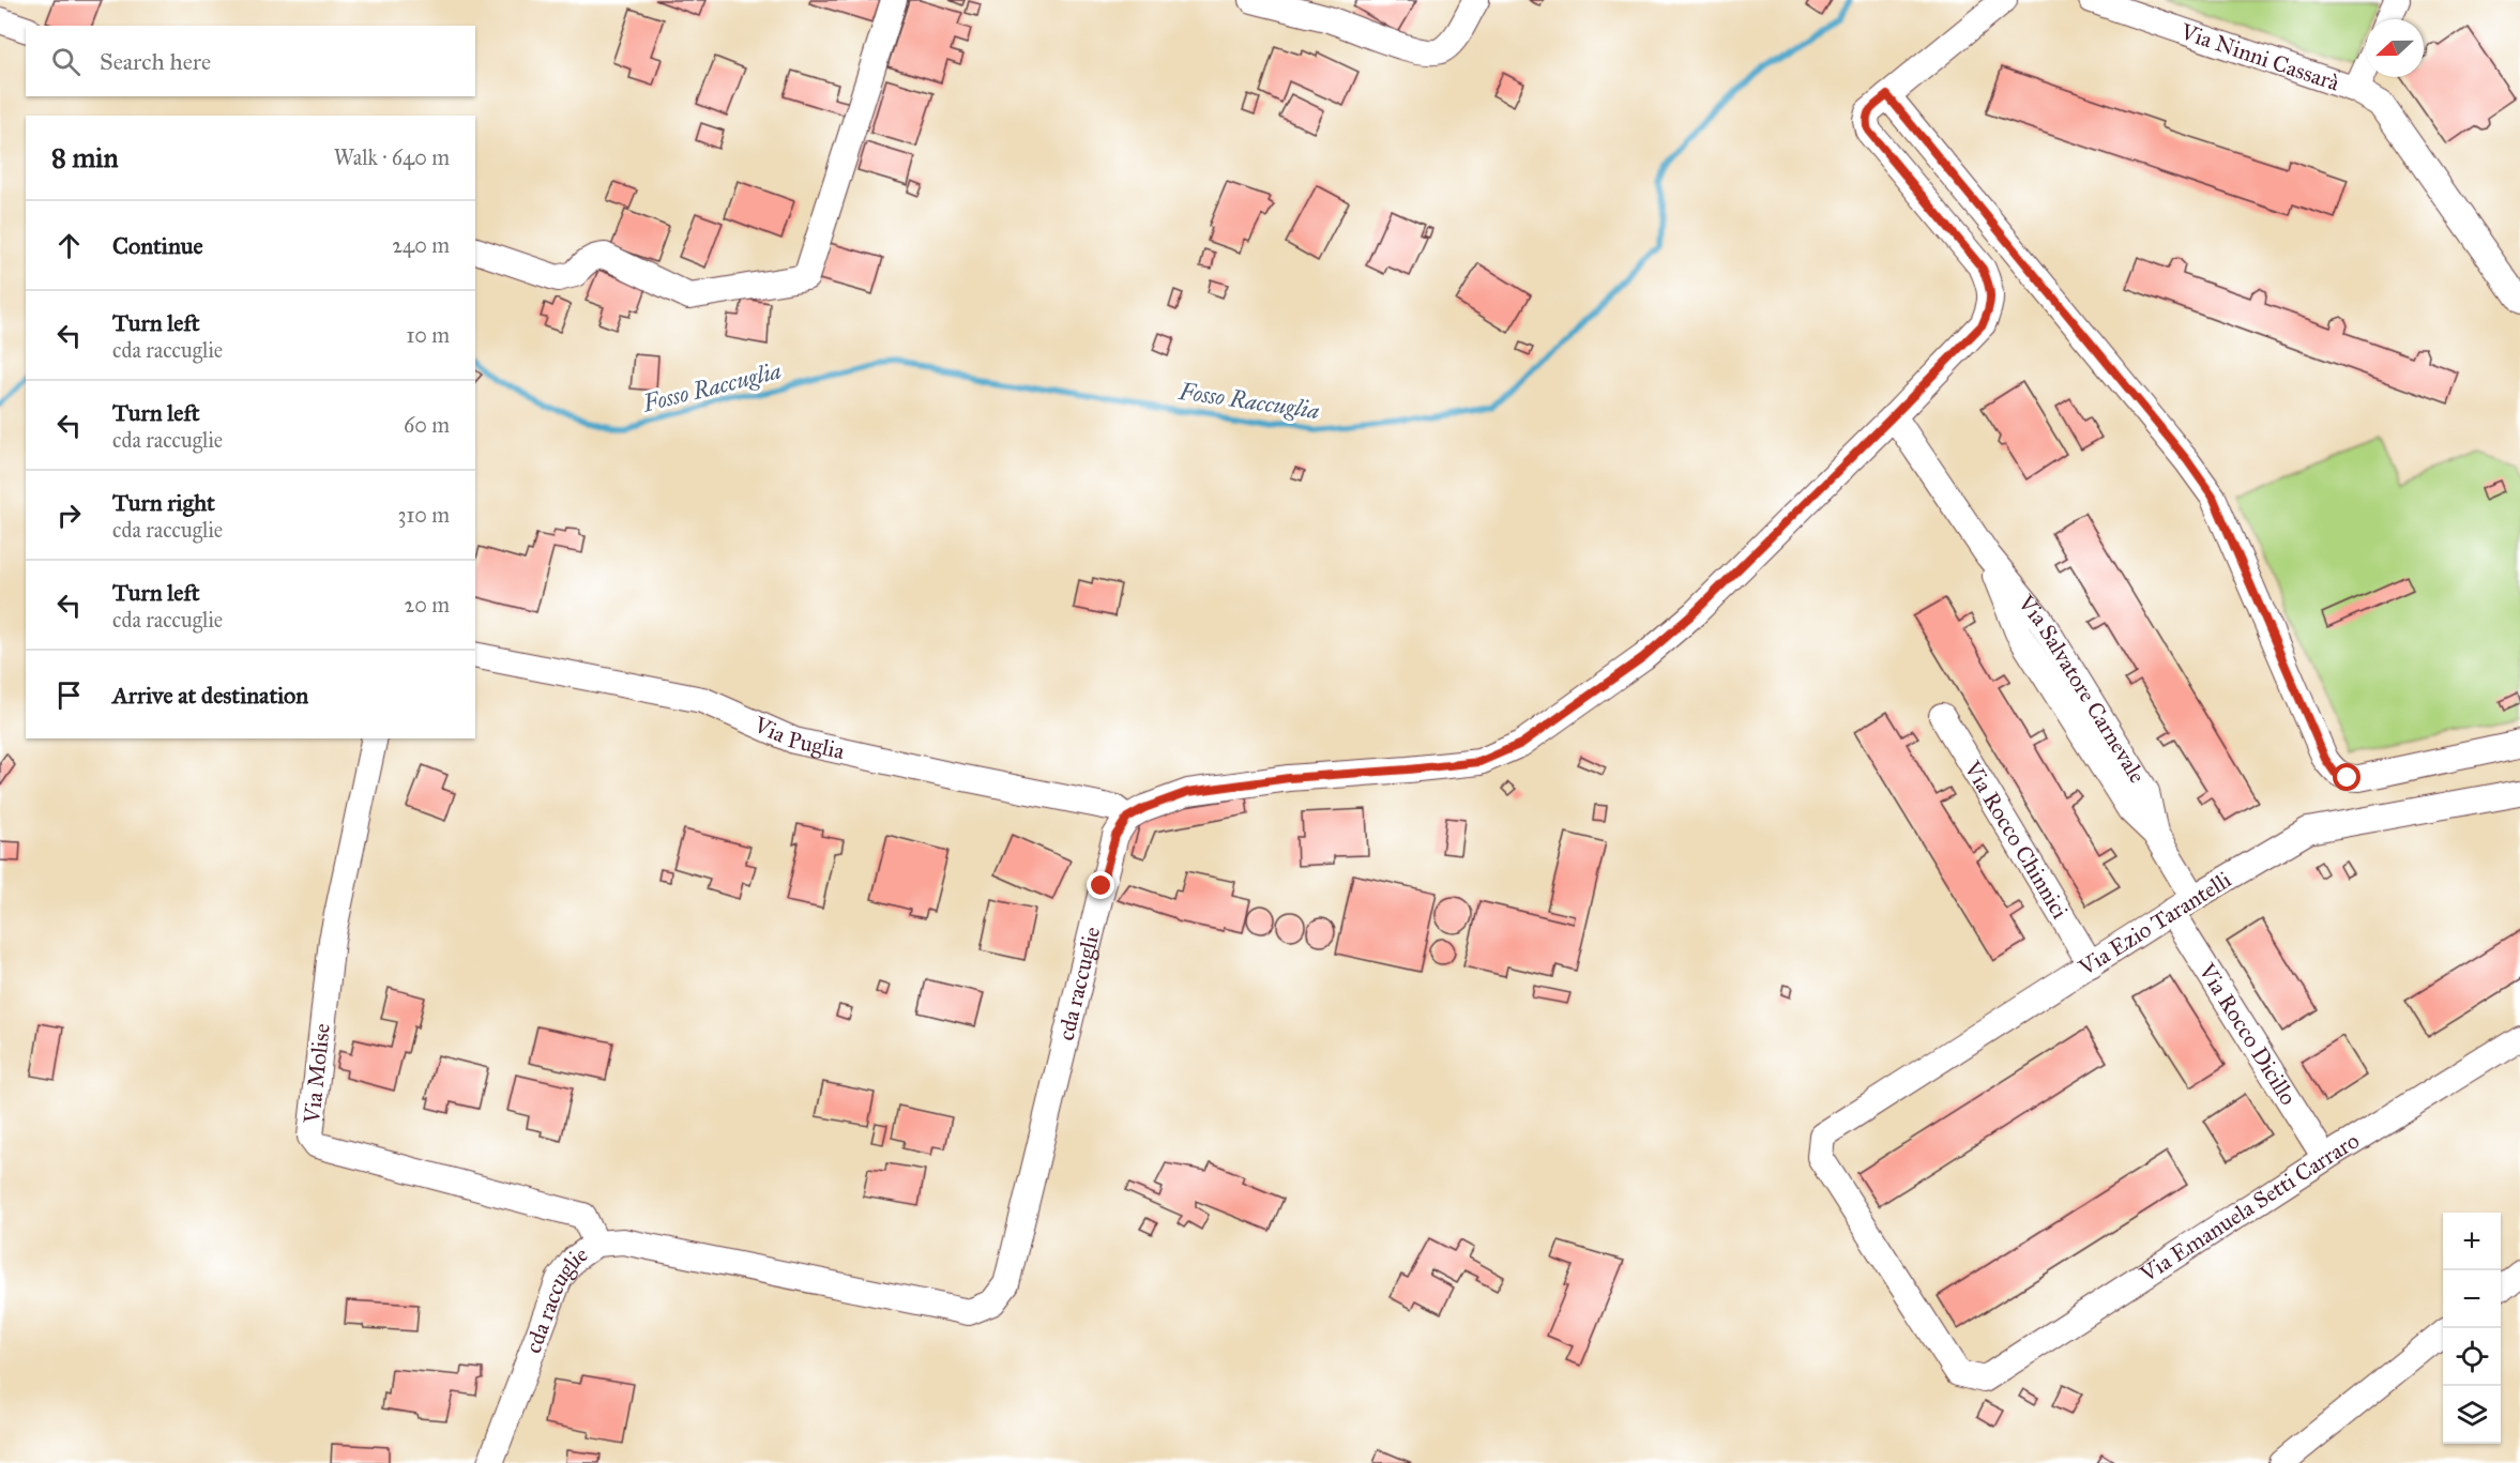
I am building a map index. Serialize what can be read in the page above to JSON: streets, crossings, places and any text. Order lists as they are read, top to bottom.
{
  "streets": {
    "street": [
      "Via Ninni Cassarà",
      "Via Salvatore Carnevale",
      "Via Puglia",
      "Via Rocco Chinnici",
      "Via Ezio Tarantelli",
      "cda raccuglie",
      "Via Rocco Dicillo",
      "Via Molise",
      "Via Emanuela Setti Carraro"
    ]
  },
  "crossings": [
    ["Via Salvatore Carnevale", "Via Ezio Tarantelli"],
    ["Via Puglia", "cda raccuglie"],
    ["Via Rocco Chinnici", "Via Ezio Tarantelli"],
    ["Via Ezio Tarantelli", "Via Rocco Dicillo"],
    ["Via Ezio Tarantelli", "Via Emanuela Setti Carraro"],
    ["cda raccuglie", "Via Molise"],
    ["Via Rocco Dicillo", "Via Emanuela Setti Carraro"]
  ],
  "water": ["Fosso Raccuglia"],
  "north": "left",
  "page": {
    "search": "Search here",
    "heading": ["8 min", "Walk · 640 m"],
    "list": [
      ["Continue", "240 m"],
      ["Turn left", "cda raccuglie", "10 m"],
      ["Turn left", "cda raccuglie", "60 m"],
      ["Turn right", "cda raccuglie", "310 m"],
      ["Turn left", "cda raccuglie", "20 m"],
      "Arrive at destination"
    ],
    "map_buttons": ["+", "−"]
  }
}
